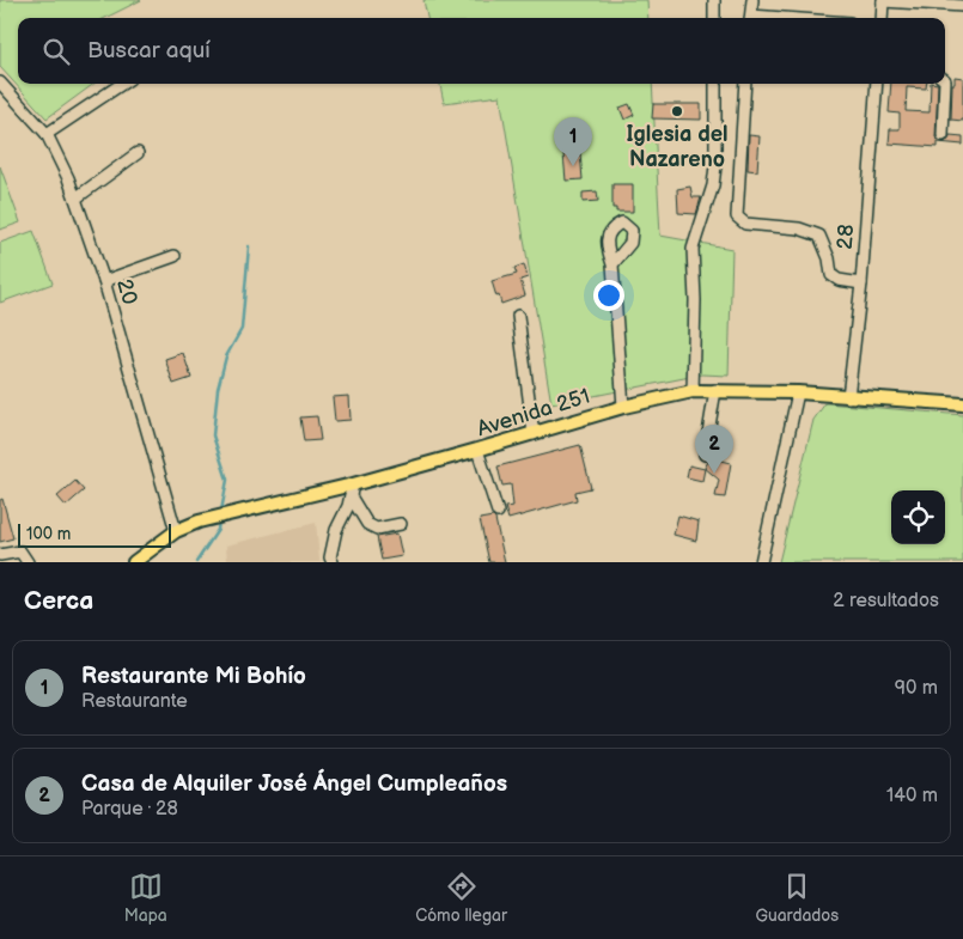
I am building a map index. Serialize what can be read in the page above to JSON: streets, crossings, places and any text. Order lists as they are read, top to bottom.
{
  "streets": {
    "main road": ["Avenida 251"],
    "street": ["28", "20"]
  },
  "crossings": [
    ["28", "Avenida 251"],
    ["20", "Avenida 251"]
  ],
  "places": ["Iglesia del Nazareno"],
  "scale_bar": "100 m",
  "page": {
    "search": "Buscar aquí",
    "pins": ["1", "2"],
    "scale": "100 m",
    "heading": ["Cerca", "2 resultados"],
    "list": [
      {
        "mark": "1",
        "name": "Restaurante Mi Bohío",
        "note": "Restaurante",
        "value": "90 m"
      },
      {
        "mark": "2",
        "name": "Casa de Alquiler José Ángel Cumpleaños",
        "note": "Parque · 28",
        "value": "140 m"
      }
    ],
    "nav": ["Mapa", "Cómo llegar", "Guardados"]
  }
}
